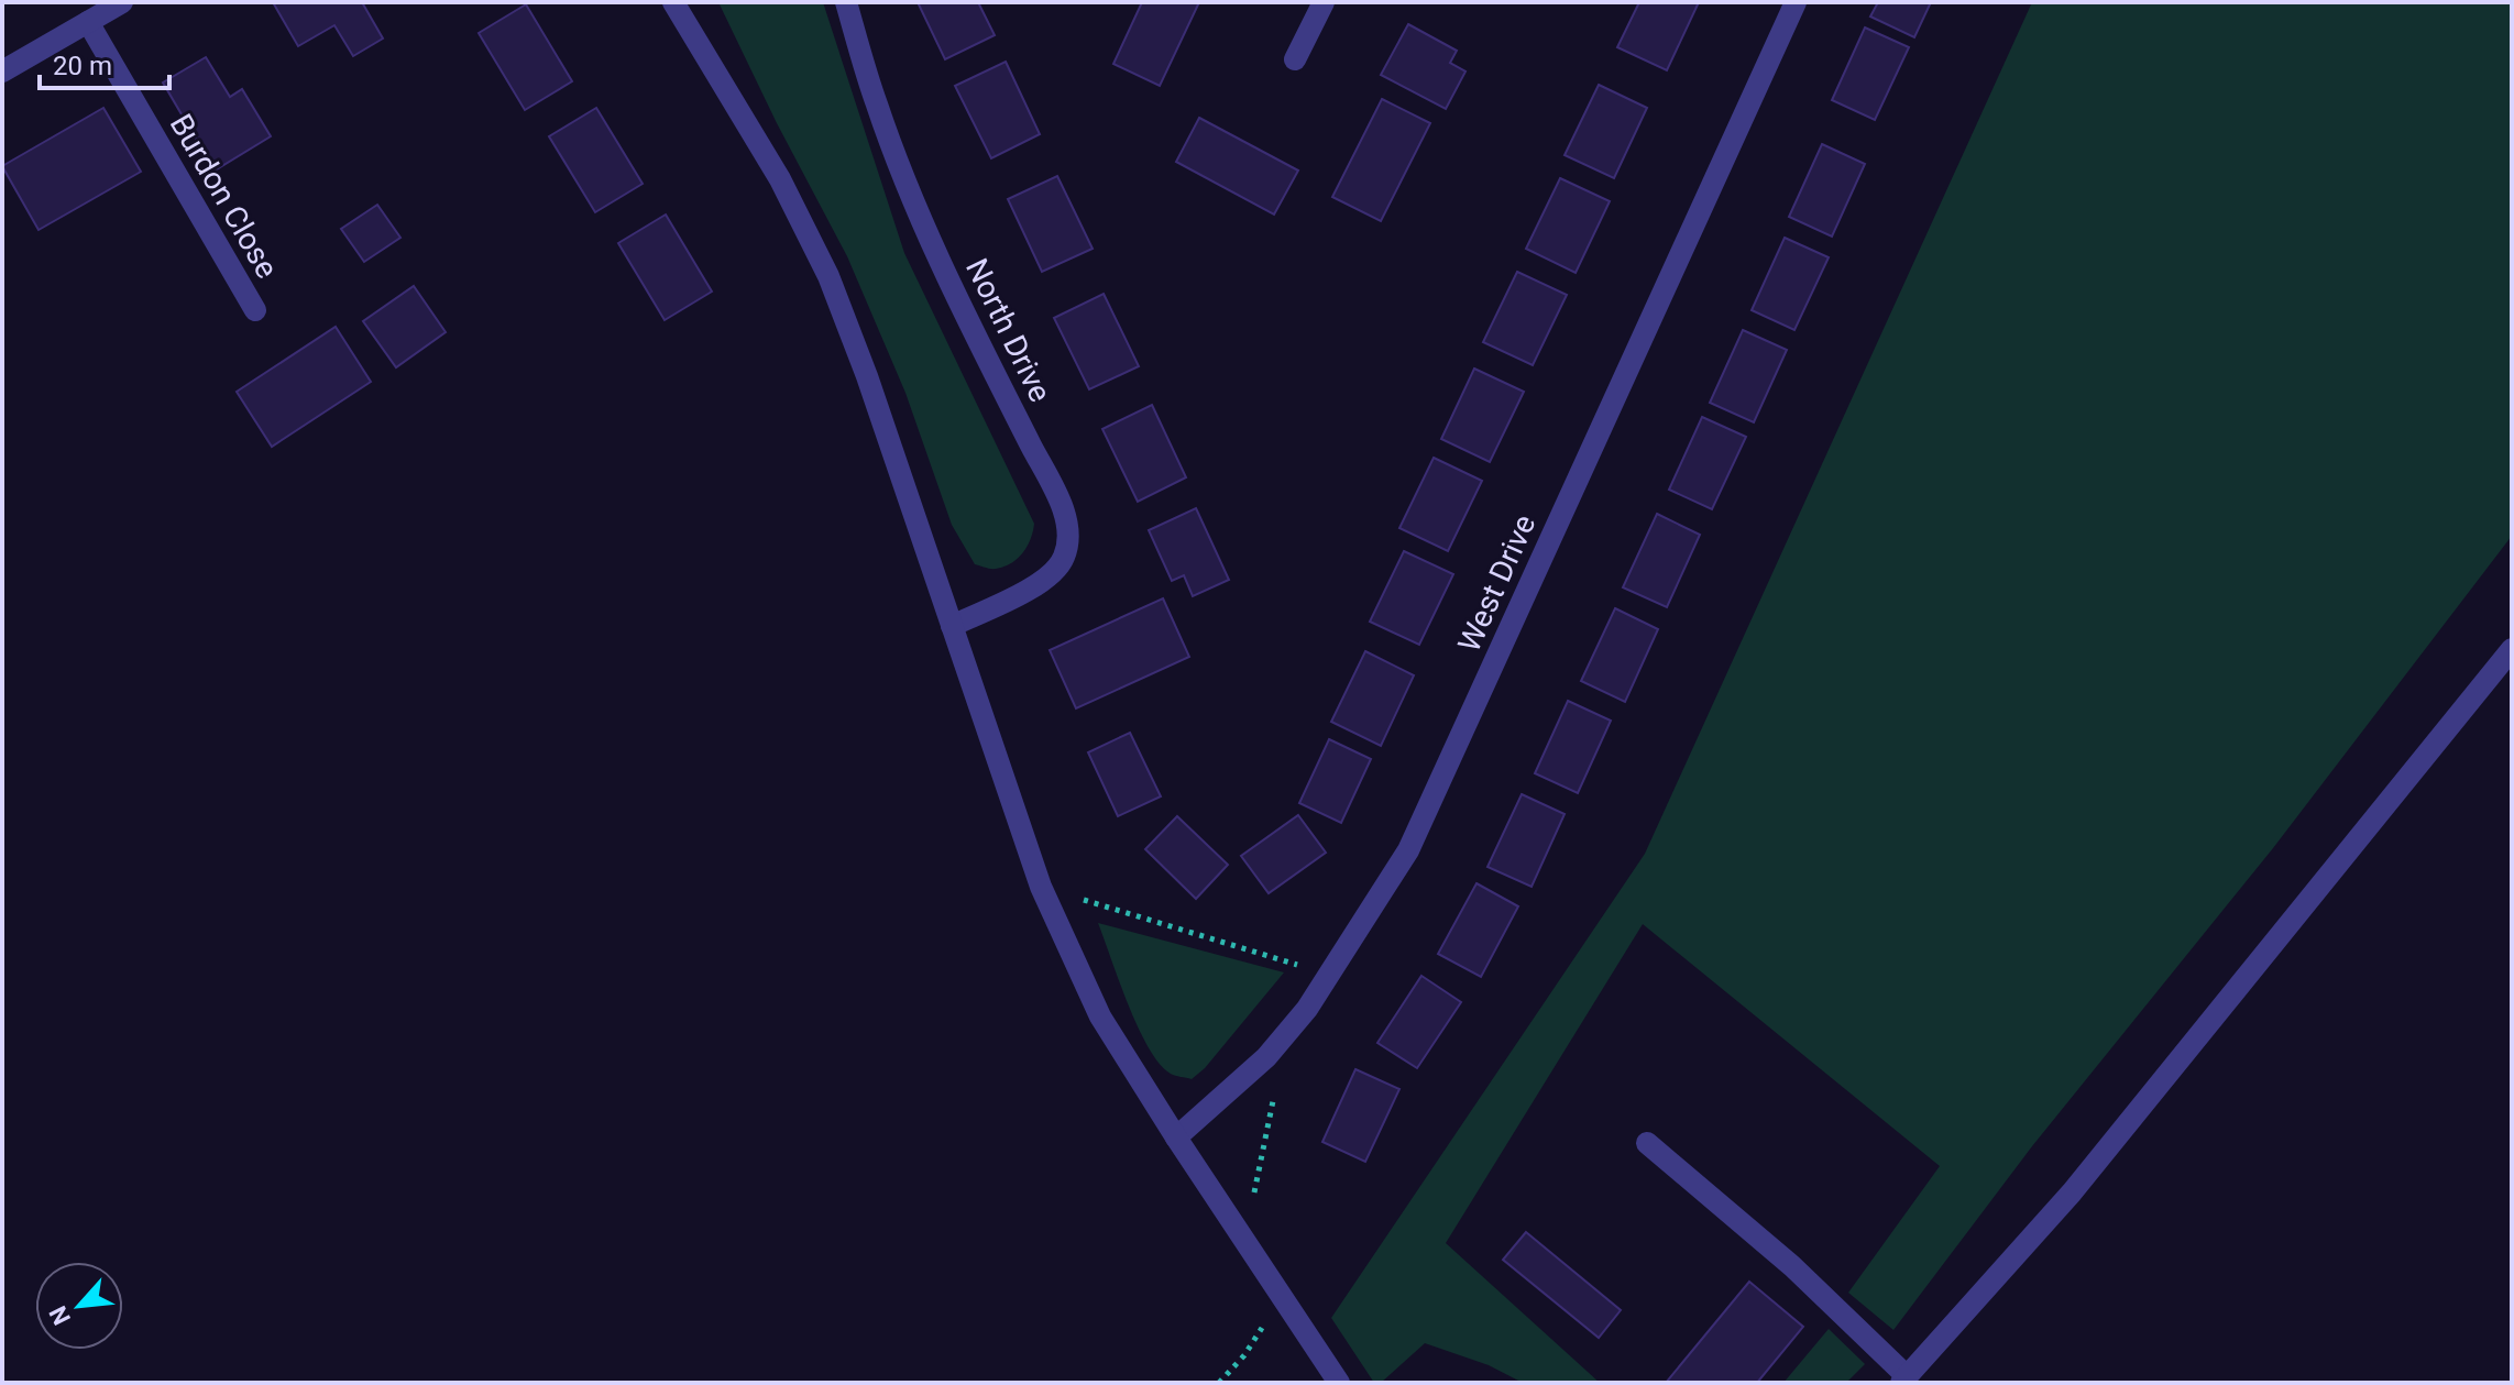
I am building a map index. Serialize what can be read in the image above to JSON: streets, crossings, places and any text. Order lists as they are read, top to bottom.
{
  "streets": {
    "street": ["Burdon Close", "North Drive", "West Drive"]
  },
  "scale_bar": "20 m",
  "north": "bottom left"
}
